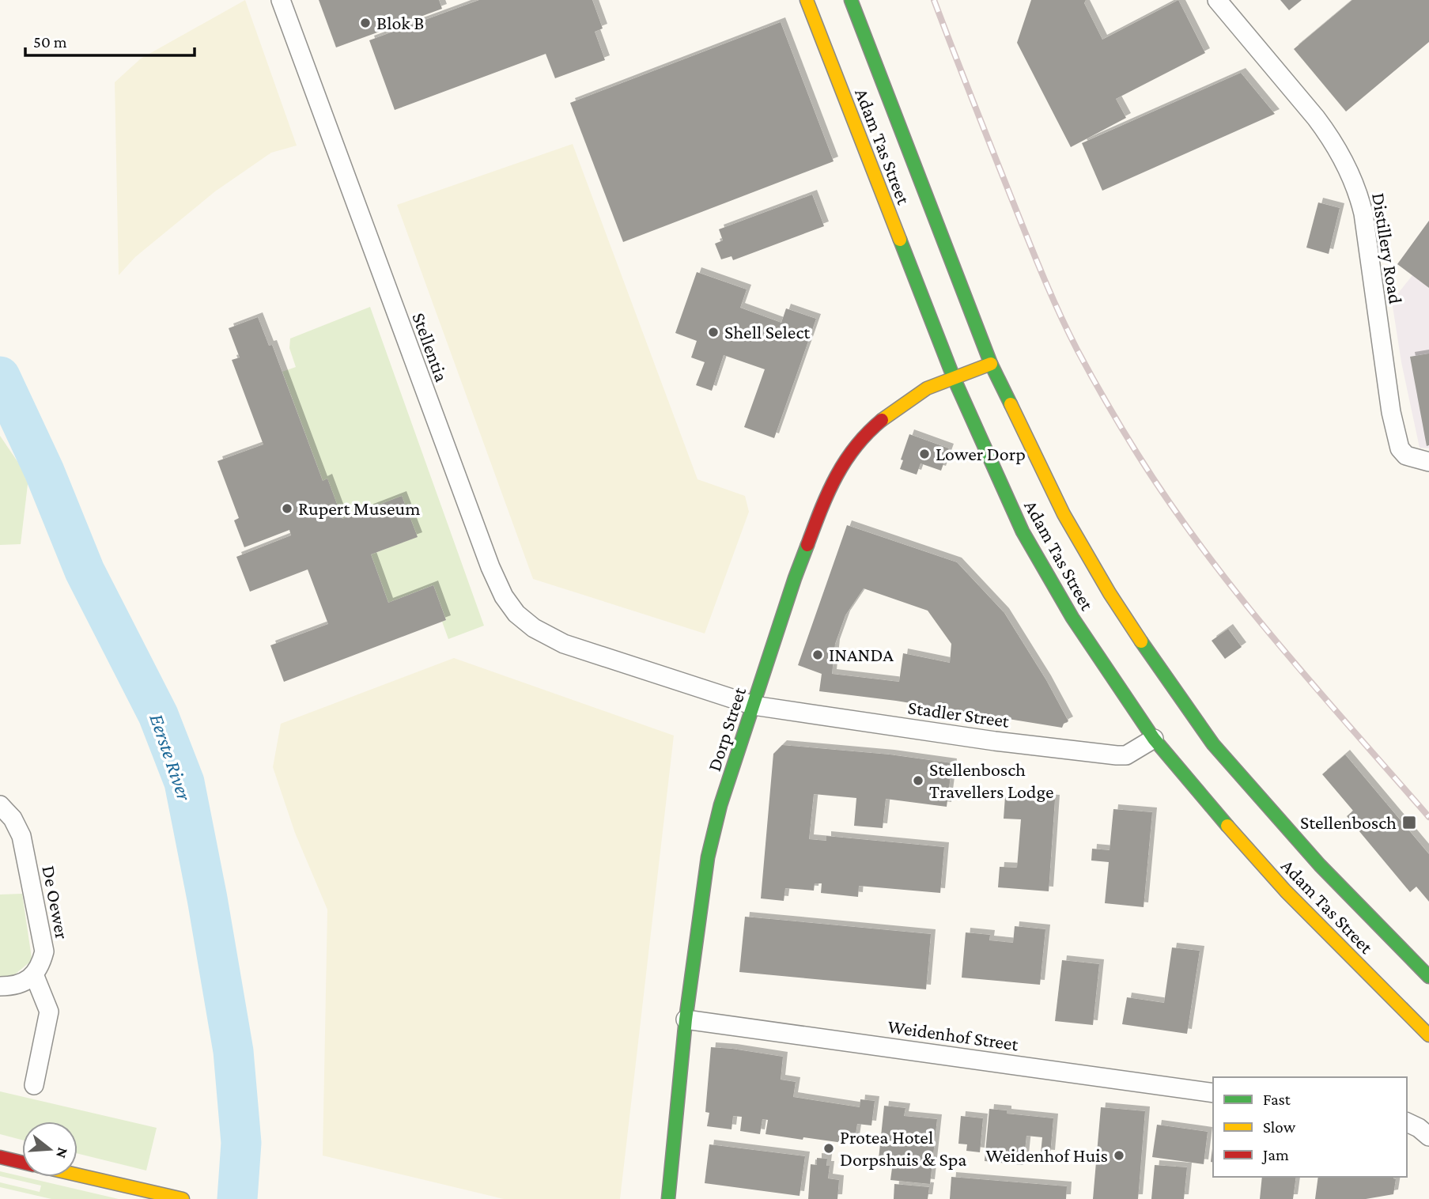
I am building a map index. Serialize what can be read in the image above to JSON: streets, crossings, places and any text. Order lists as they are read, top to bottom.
{
  "streets": {
    "main road": ["Adam Tas Street", "Dorp Street"],
    "street": [
      "Distillery Road",
      "Stellentia",
      "Stadler Street",
      "De Oewer",
      "Weidenhof Street"
    ]
  },
  "crossings": [
    ["Adam Tas Street", "Stadler Street"],
    ["Adam Tas Street", "Dorp Street"],
    ["Stellentia", "Stadler Street"],
    ["Stellentia", "Dorp Street"],
    ["Stadler Street", "Dorp Street"],
    ["Dorp Street", "Weidenhof Street"]
  ],
  "water": ["Eerste River"],
  "places": {
    "other": [
      "Blok B",
      "Shell Select",
      "Lower Dorp",
      "Rupert Museum",
      "INANDA",
      "Stellenbosch Travellers Lodge",
      "Protea Hotel Dorpshuis & Spa",
      "Weidenhof Huis"
    ],
    "transit": ["Stellenbosch"]
  },
  "legend": ["Fast", "Slow", "Jam"],
  "scale_bar": "50 m",
  "north": "right"
}
